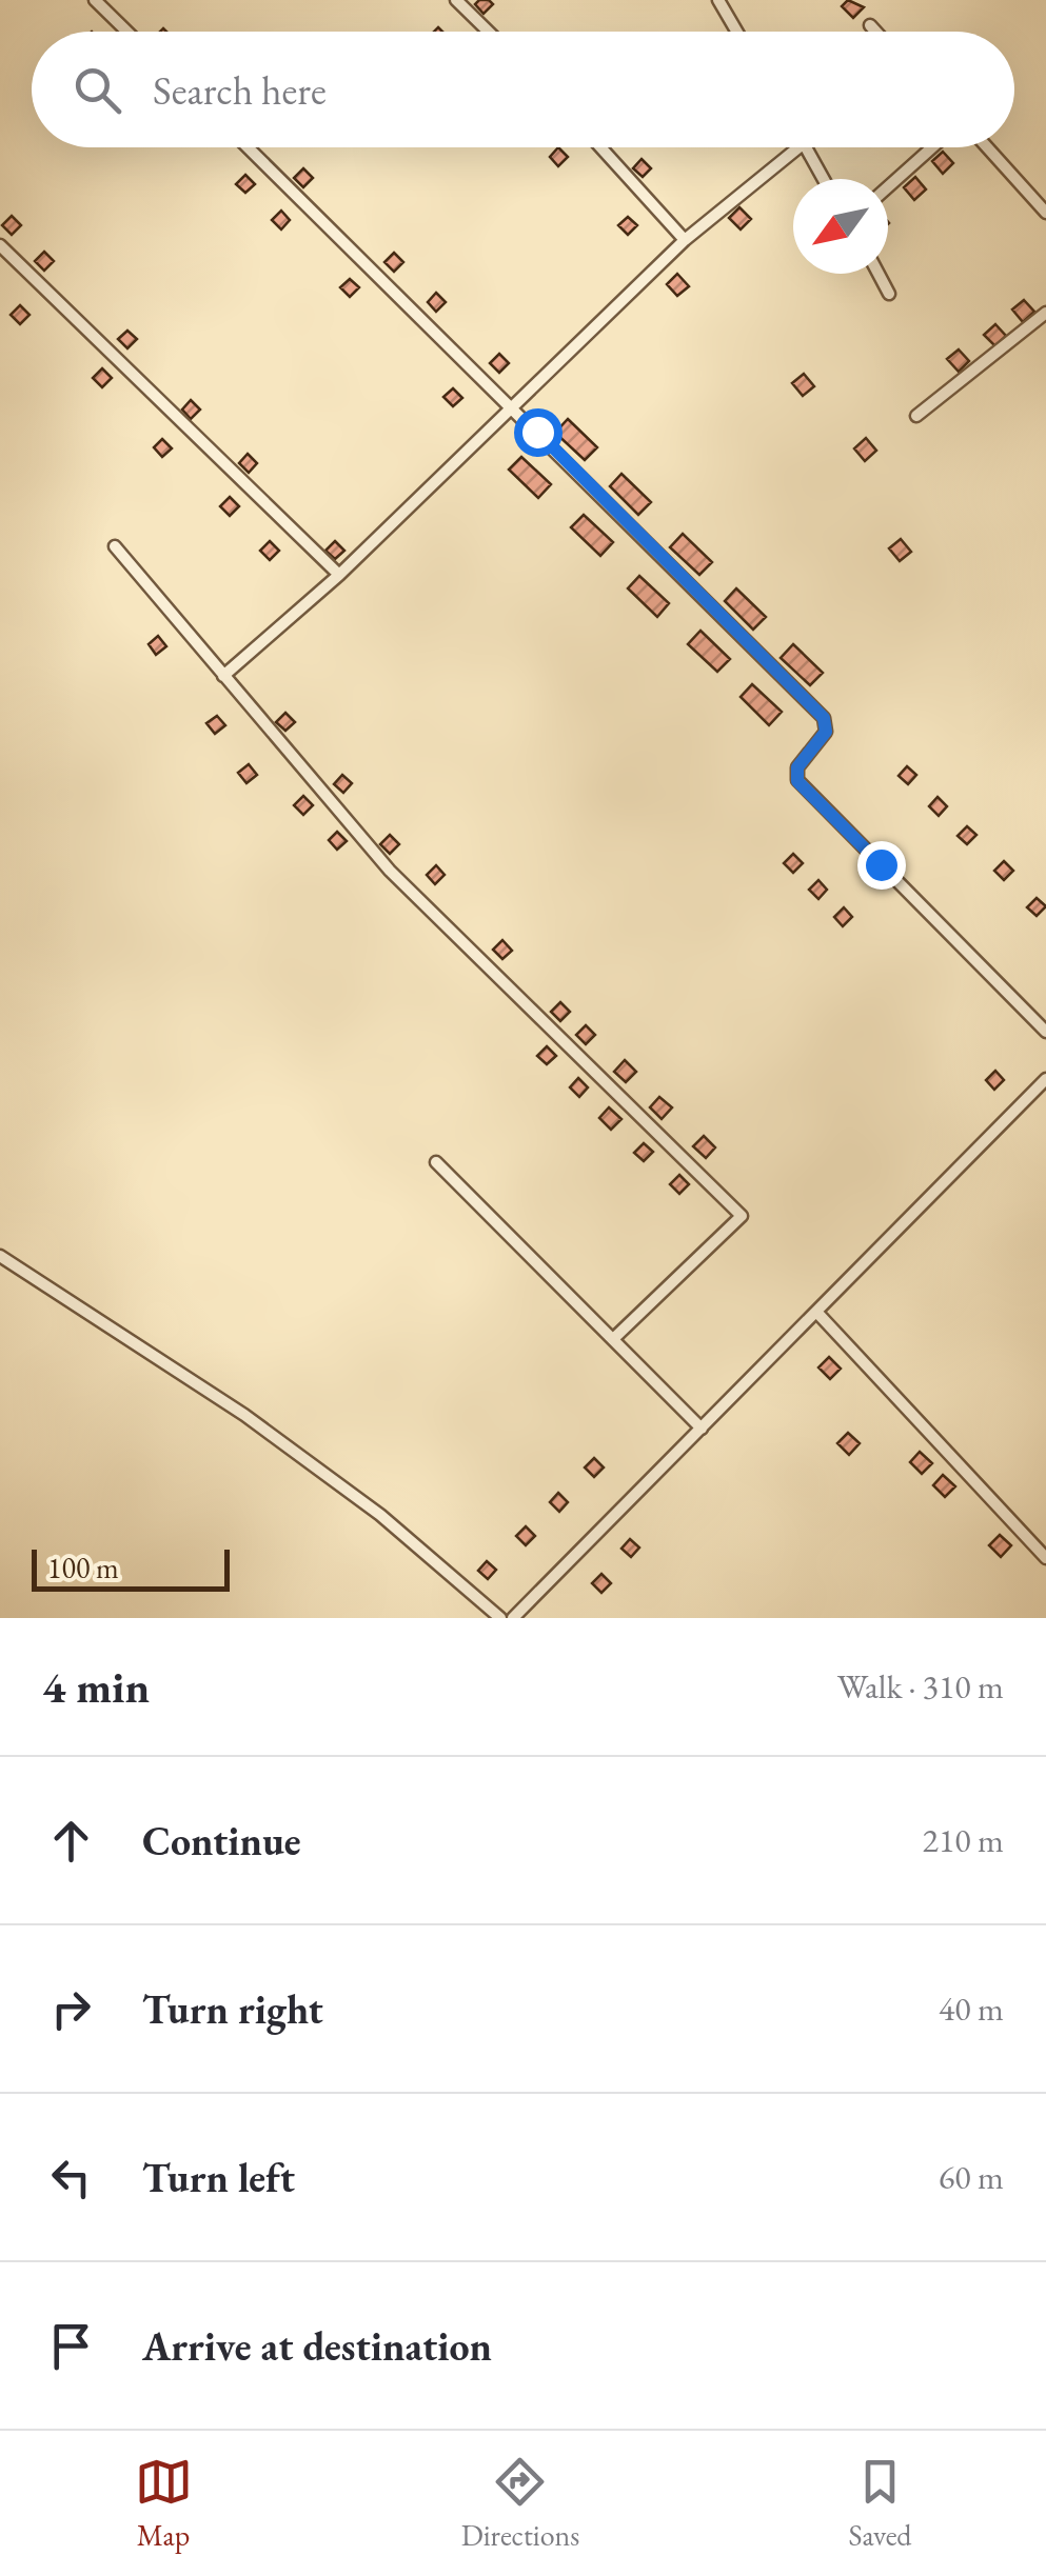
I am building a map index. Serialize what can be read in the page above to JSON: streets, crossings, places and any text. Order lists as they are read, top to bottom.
{
  "scale_bar": "100 m",
  "north": "bottom left",
  "page": {
    "search": "Search here",
    "scale": "100 m",
    "heading": ["4 min", "Walk · 310 m"],
    "list": [
      ["Continue", "210 m"],
      ["Turn right", "40 m"],
      ["Turn left", "60 m"],
      "Arrive at destination"
    ],
    "nav": ["Map", "Directions", "Saved"]
  }
}
